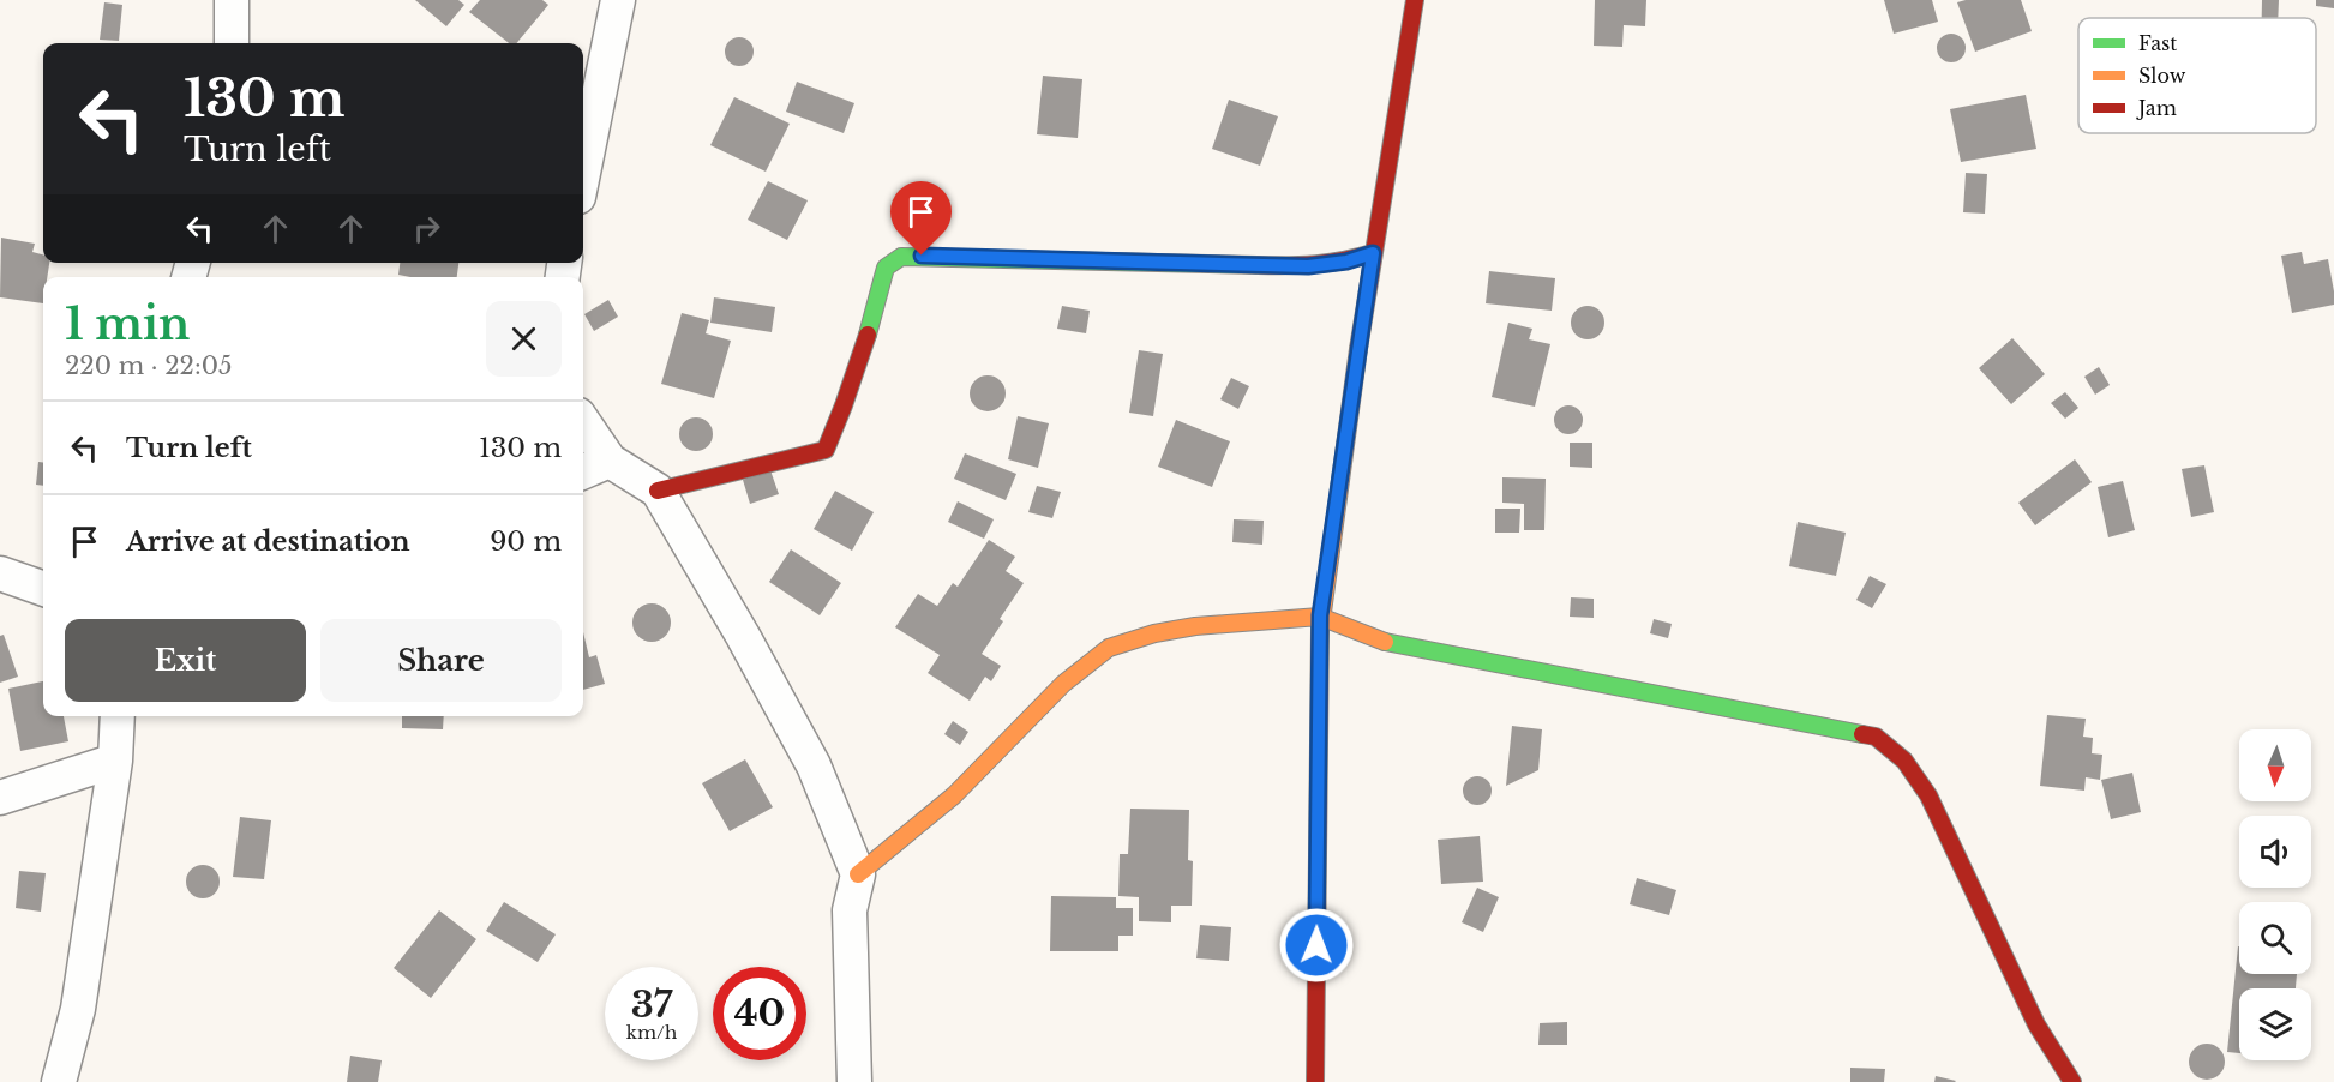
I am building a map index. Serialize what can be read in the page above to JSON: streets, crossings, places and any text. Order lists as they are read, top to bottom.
{
  "legend": ["Fast", "Slow", "Jam"],
  "north": "bottom",
  "page": {
    "turn": ["130 m", "Turn left"],
    "heading": ["1 min", "220 m · 22:05"],
    "list": [
      {
        "name": "Turn left",
        "value": "130 m"
      },
      {
        "name": "Arrive at destination",
        "value": "90 m"
      }
    ],
    "buttons": ["Exit", "Share"],
    "speed": "37 km/h",
    "limit": "40"
  }
}
